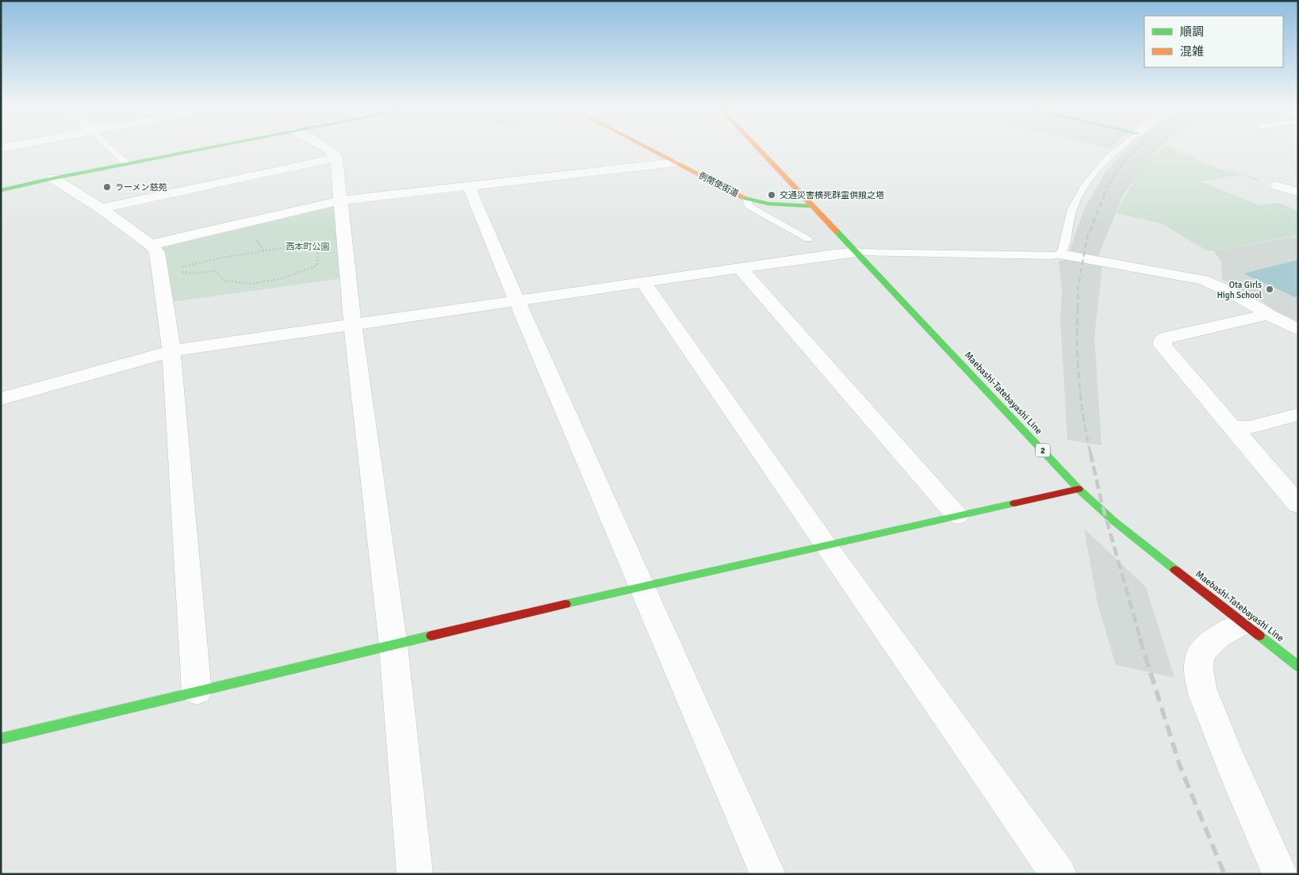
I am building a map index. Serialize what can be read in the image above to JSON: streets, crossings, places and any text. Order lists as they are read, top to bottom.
{
  "streets": {
    "main road": ["例幣使街道", "Maebashi-Tatebayashi Line", "2"]
  },
  "crossings": [
    ["例幣使街道", "Maebashi-Tatebayashi Line"]
  ],
  "parks": ["西本町公園"],
  "places": ["ラーメン慈苑", "交通災害横死群霊供羪之塔", "Ota Girls High School"],
  "legend": ["順調", "混雑"]
}
